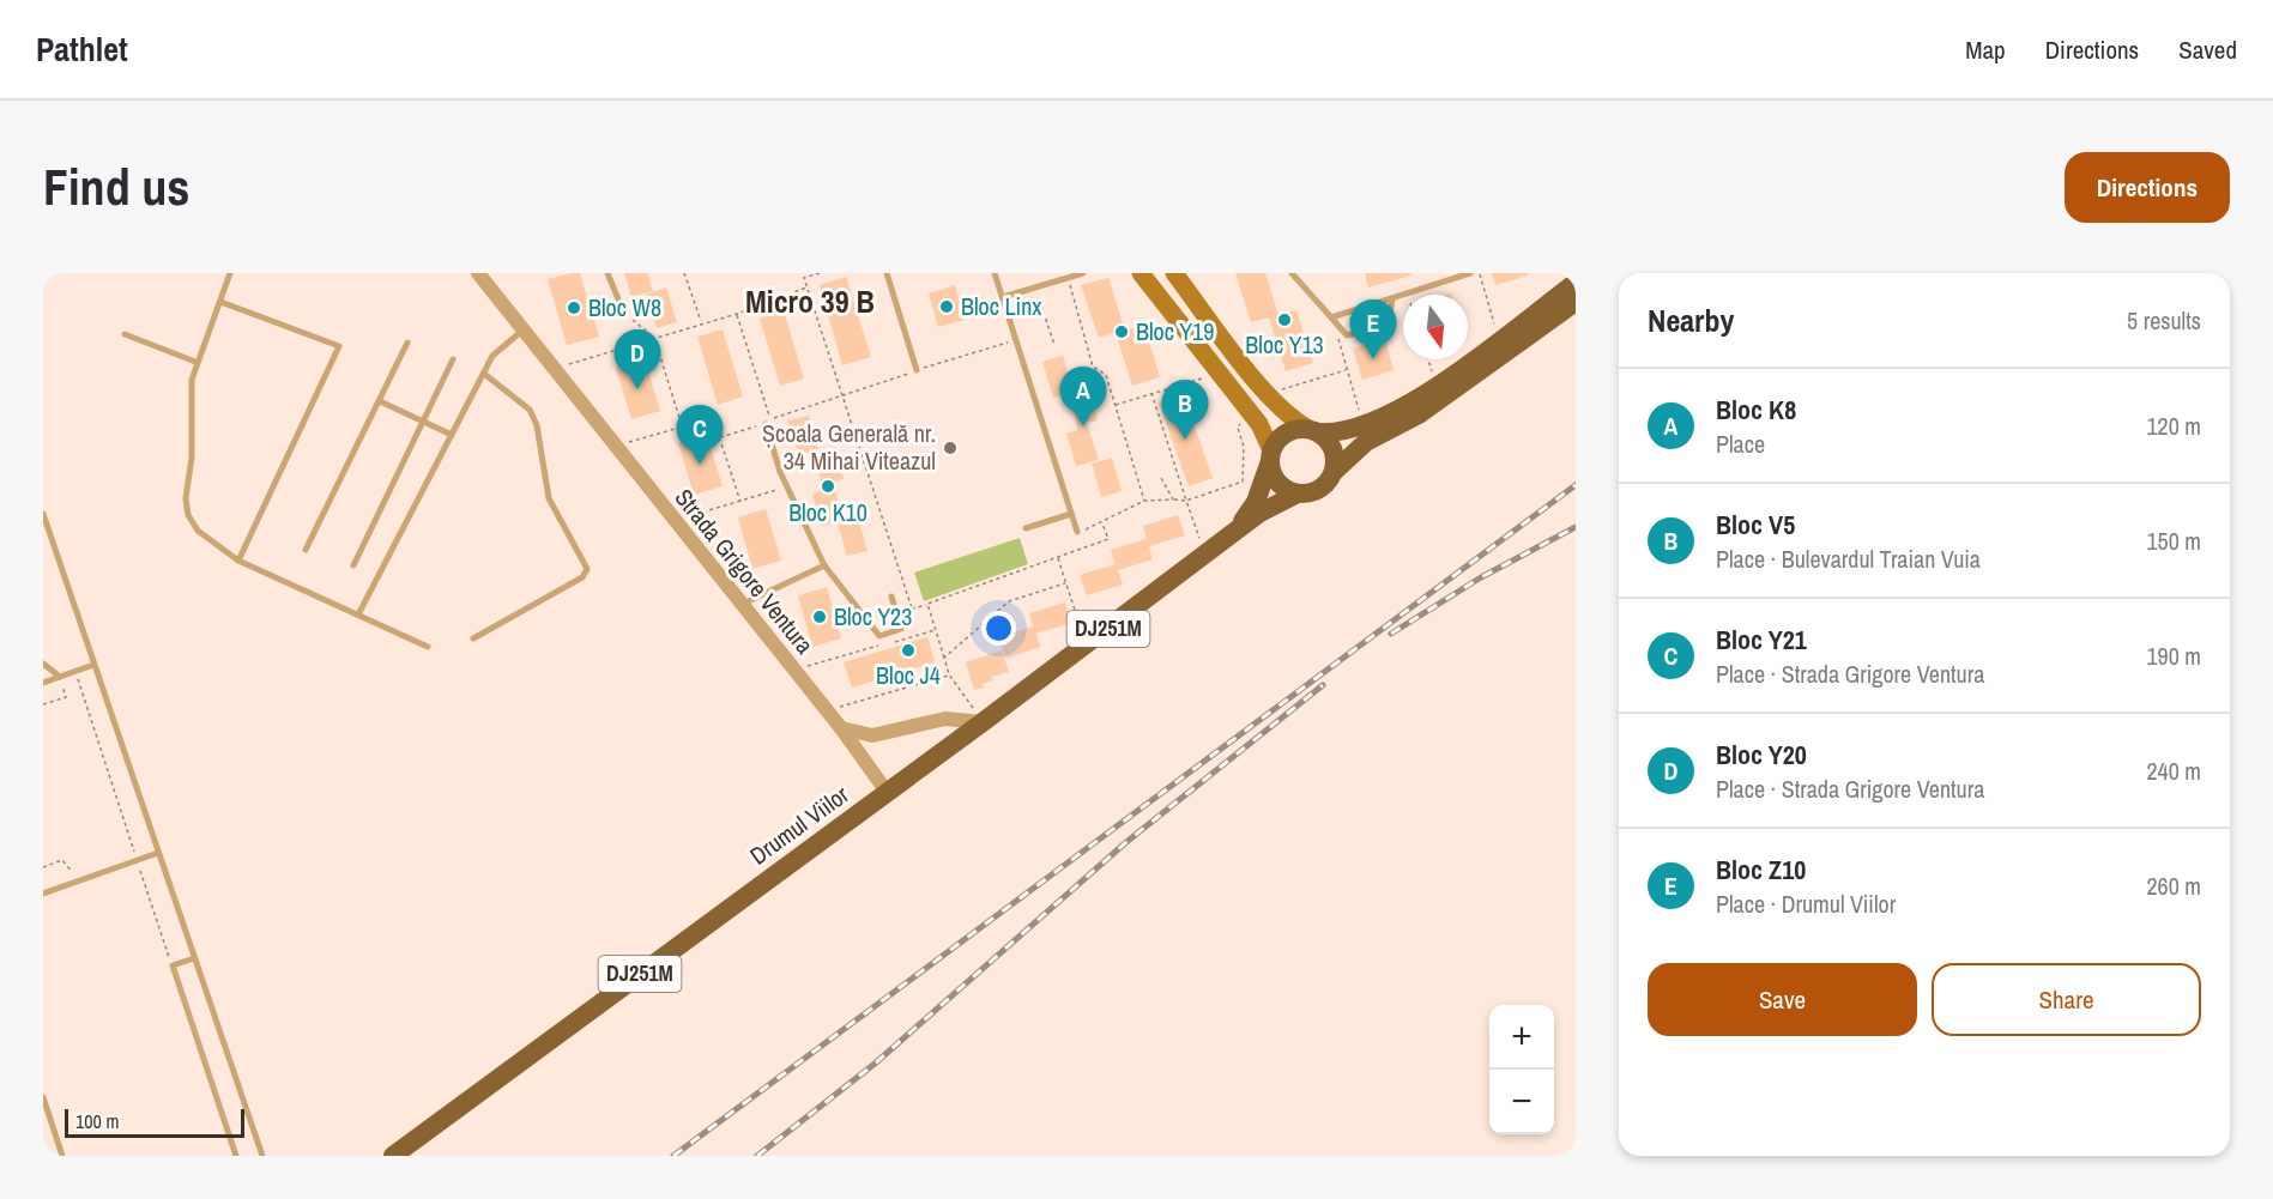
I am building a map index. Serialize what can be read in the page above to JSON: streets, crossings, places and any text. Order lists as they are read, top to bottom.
{
  "streets": {
    "highway": ["DJ251M", "Drumul Viilor"],
    "street": ["Strada Grigore Ventura"]
  },
  "crossings": [
    ["Strada Grigore Ventura", "Drumul Viilor"],
    ["DJ251M", "Drumul Viilor"]
  ],
  "districts": ["Micro 39 B"],
  "places": [
    "Bloc Linx",
    "Bloc W8",
    "Bloc Y13",
    "Bloc Y19",
    "Școala Generală nr. 34 Mihai Viteazul",
    "Bloc K10",
    "Bloc Y23",
    "Bloc J4"
  ],
  "scale_bar": "100 m",
  "north": "bottom",
  "page": {
    "header": "Pathlet",
    "nav": ["Map", "Directions", "Saved"],
    "buttons": [
      "Directions",
      ["Save", "Share"]
    ],
    "title": "Find us",
    "heading": ["Nearby", "5 results"],
    "pins": [
      "E",
      "D",
      "A",
      "B",
      "C"
    ],
    "list": [
      {
        "mark": "A",
        "name": "Bloc K8",
        "note": "Place",
        "value": "120 m"
      },
      {
        "mark": "B",
        "name": "Bloc V5",
        "note": "Place · Bulevardul Traian Vuia",
        "value": "150 m"
      },
      {
        "mark": "C",
        "name": "Bloc Y21",
        "note": "Place · Strada Grigore Ventura",
        "value": "190 m"
      },
      {
        "mark": "D",
        "name": "Bloc Y20",
        "note": "Place · Strada Grigore Ventura",
        "value": "240 m"
      },
      {
        "mark": "E",
        "name": "Bloc Z10",
        "note": "Place · Drumul Viilor",
        "value": "260 m"
      }
    ],
    "map_buttons": ["+", "−"],
    "scale": "100 m"
  }
}
